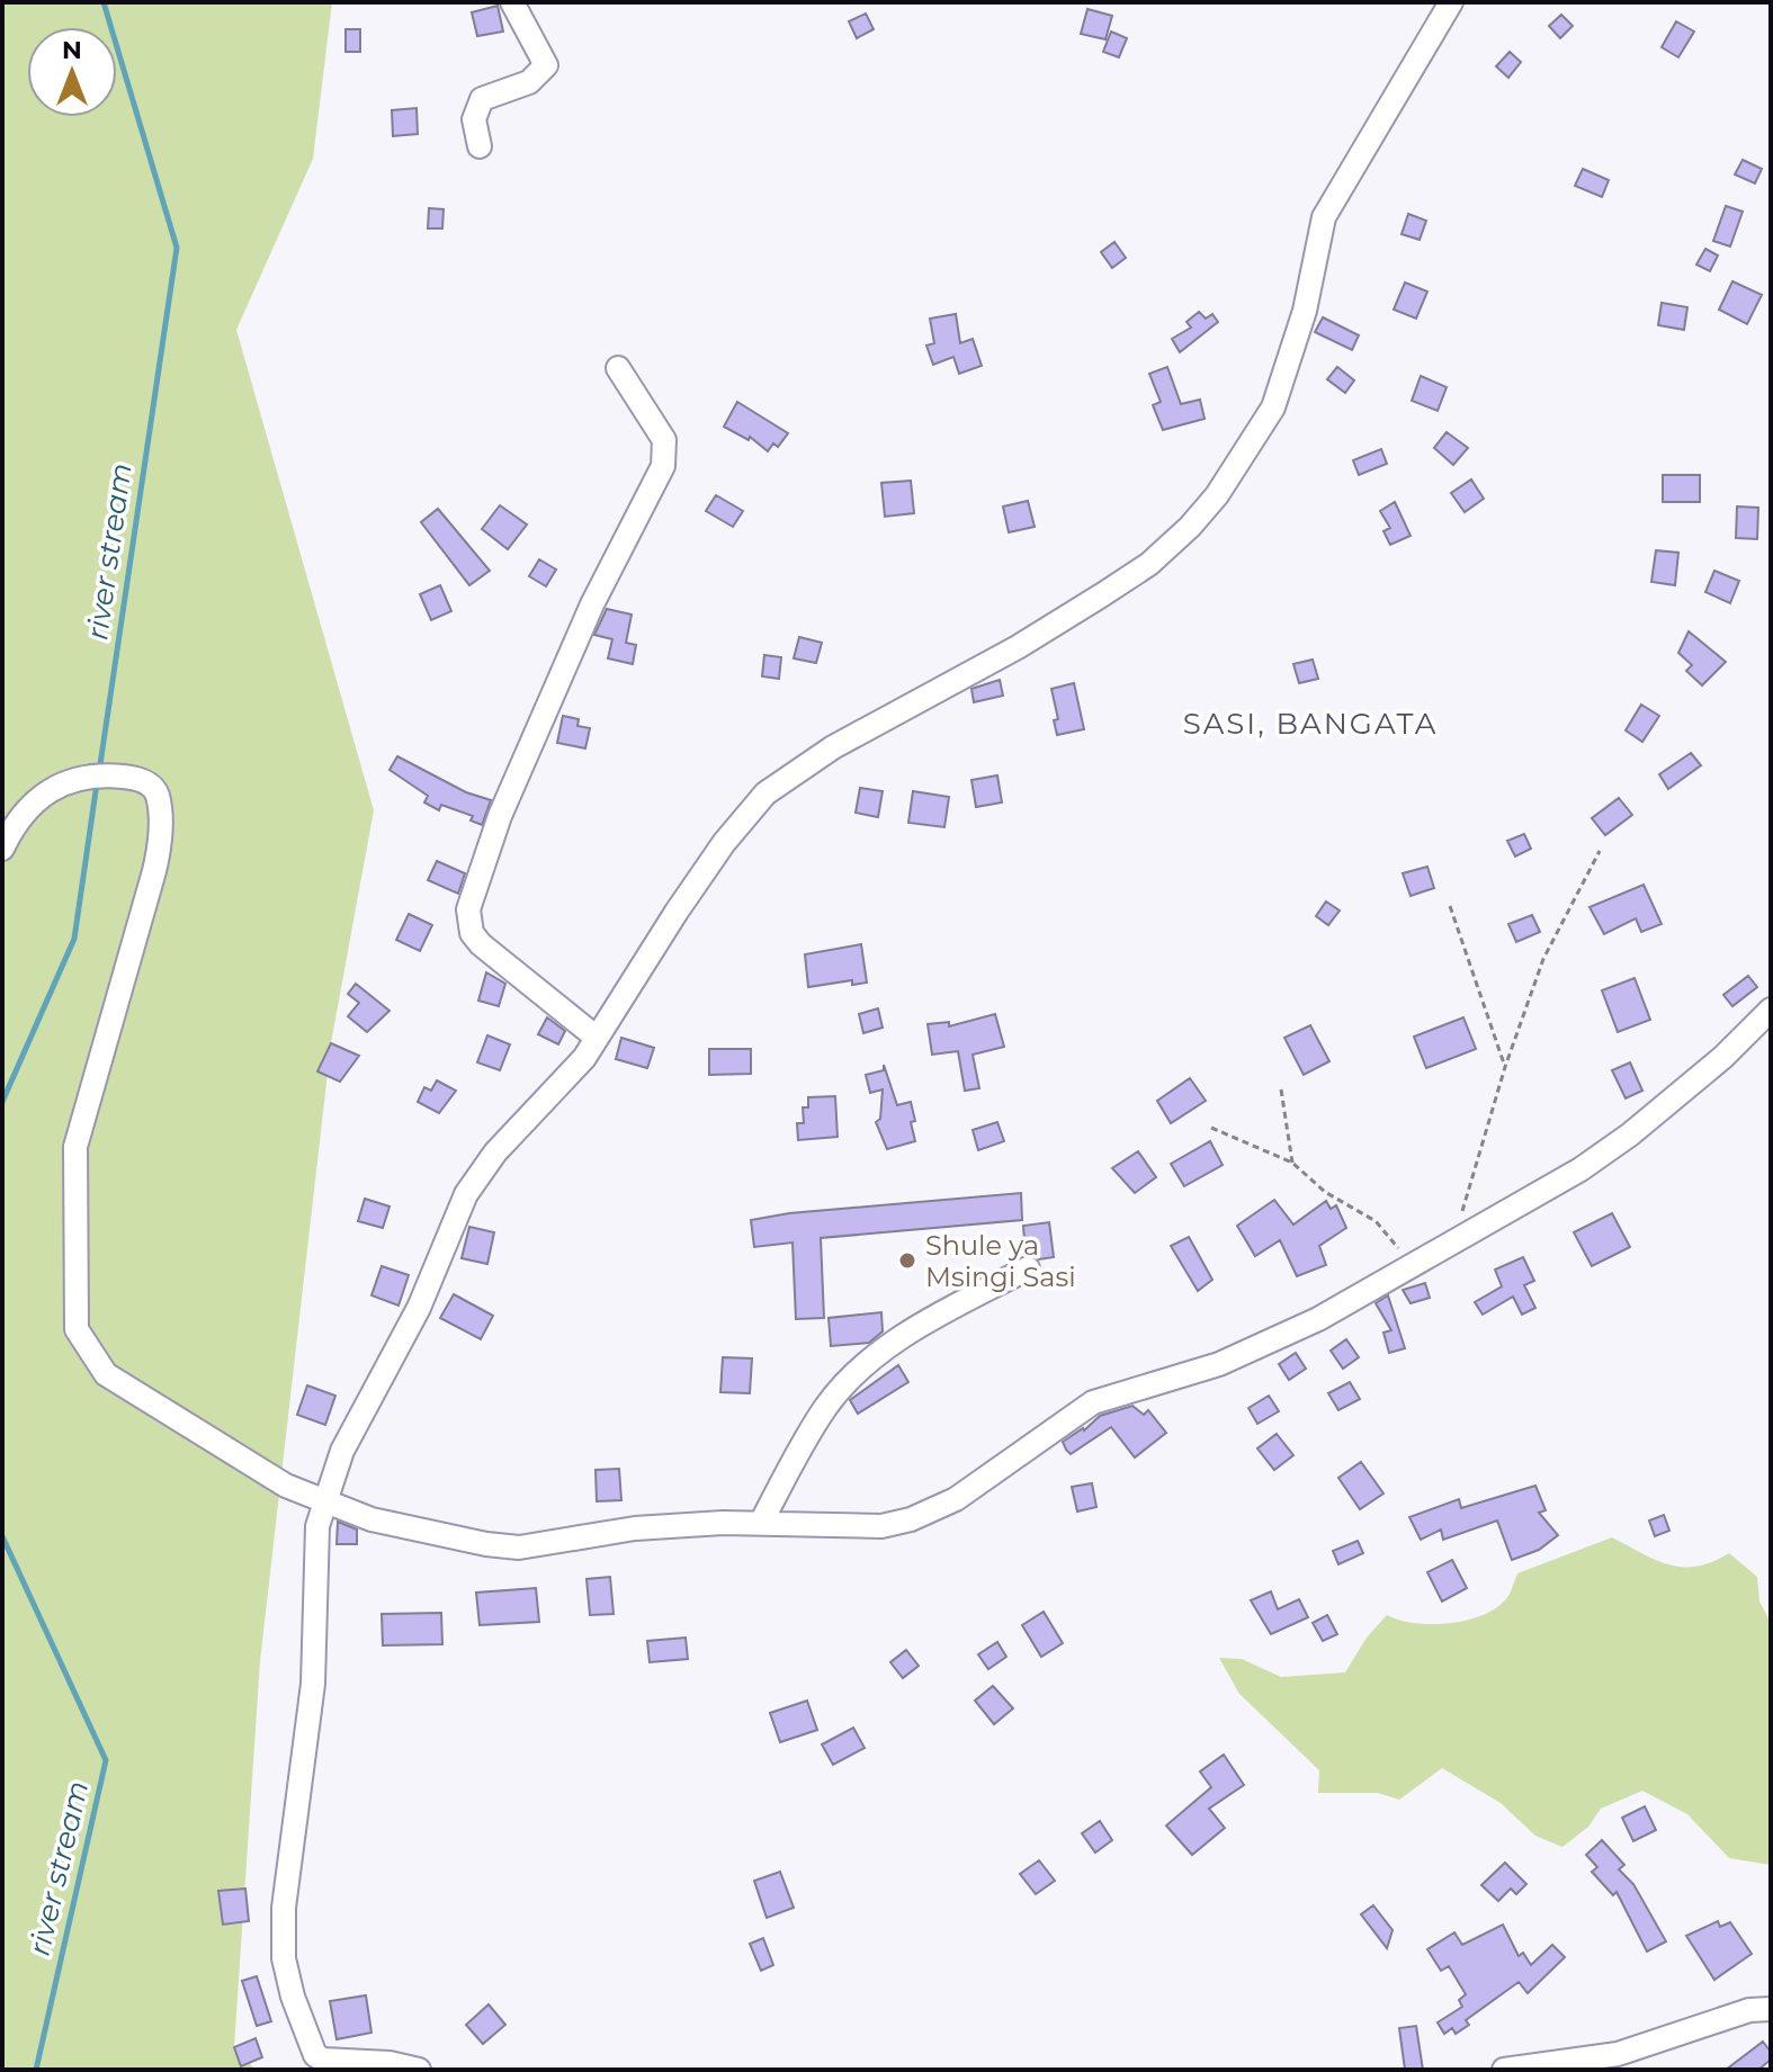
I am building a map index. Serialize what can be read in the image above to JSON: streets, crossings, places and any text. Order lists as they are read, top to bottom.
{
  "districts": ["SASI, BANGATA"],
  "water": ["river stream"],
  "places": ["Shule ya Msingi Sasi"],
  "north": "top"
}
